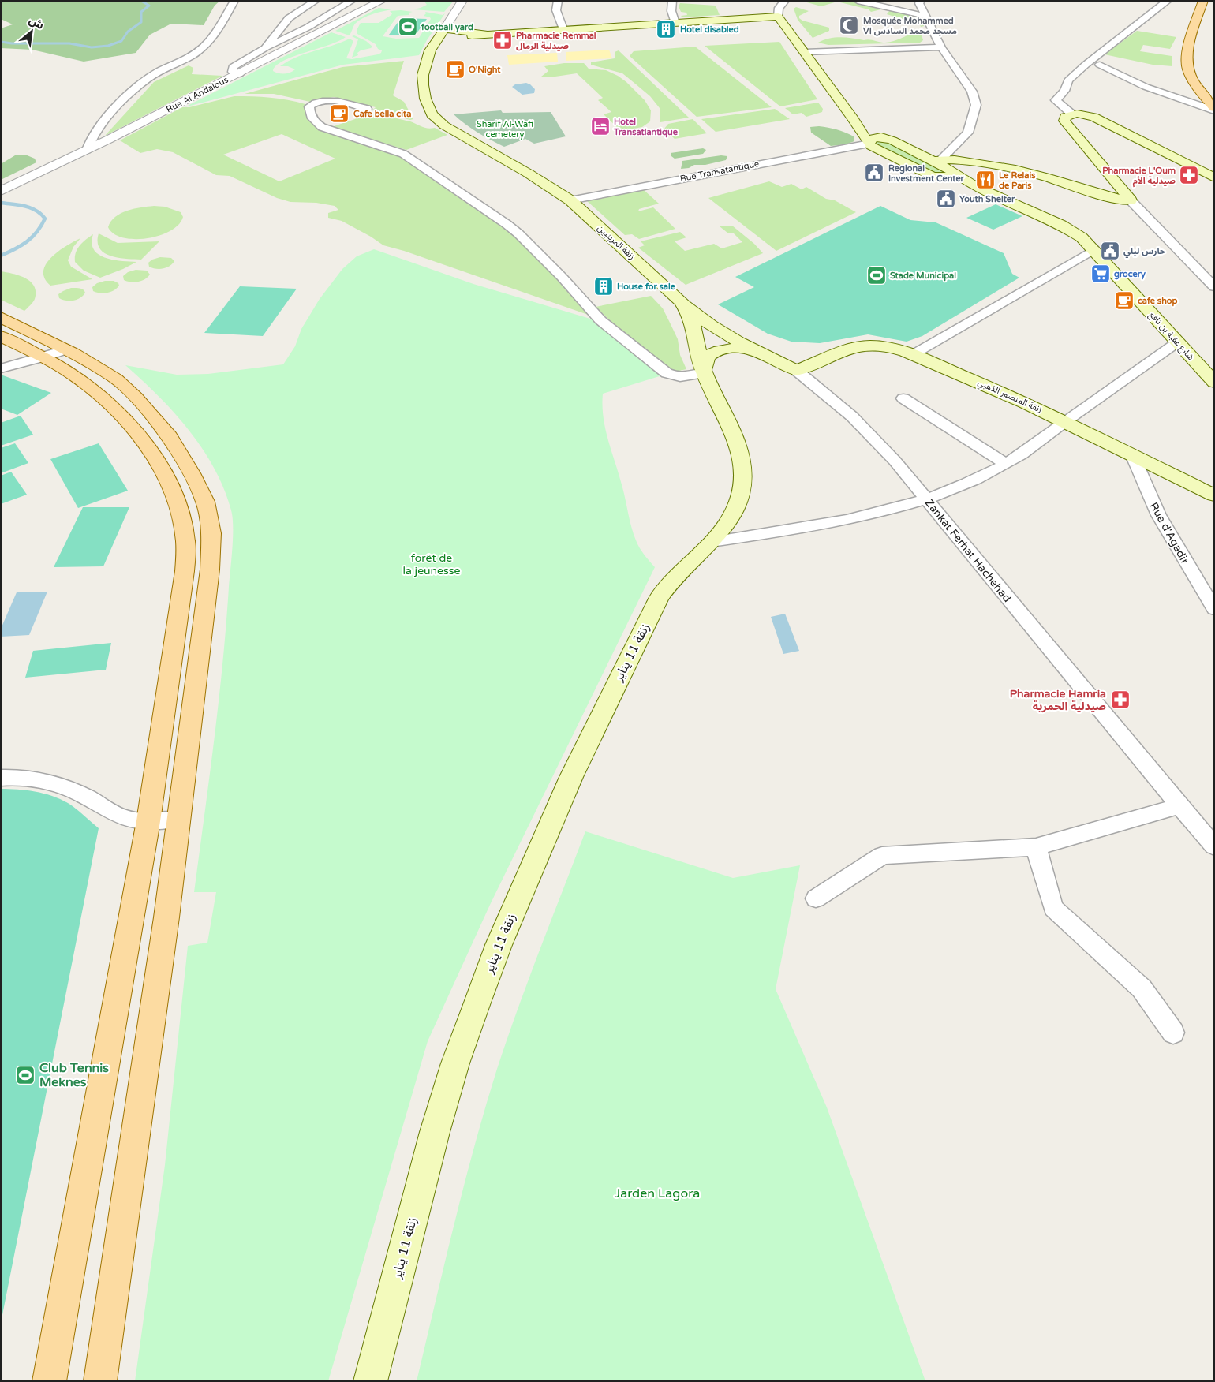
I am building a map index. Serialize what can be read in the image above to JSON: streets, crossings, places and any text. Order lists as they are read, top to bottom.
{
  "streets": {
    "main road": [
      "زنقة المرينيين",
      "شارع عقبة بن نافع",
      "زنقة المنصور الذهبي",
      "Zankat Ferhat Hachehad",
      "زنقة 11 يناير"
    ],
    "street": ["Rue Al Andalous", "Rue Transatantique", "Rue d'Agadir"]
  },
  "crossings": [
    ["Rue Transatantique", "زنقة المرينيين"],
    ["زنقة المرينيين", "Zankat Ferhat Hachehad"],
    ["زنقة المرينيين", "زنقة 11 يناير"],
    ["زنقة المنصور الذهبي", "Rue d'Agadir"],
    ["زنقة المنصور الذهبي", "Zankat Ferhat Hachehad"]
  ],
  "parks": ["Sharif Al-Wafi cemetery", "forêt de la jeunesse", "Jarden Lagora"],
  "places": {
    "mosque": ["Mosquée Mohammed VI مسجد محمد السادس"],
    "sports": ["football yard", "Stade Municipal", "Club Tennis Meknes"],
    "building": ["Hotel disabled", "House for sale"],
    "pharmacy": ["Pharmacie Remmal صيدلية الرمال", "Pharmacie L'Oum صيدلية الأم", "Pharmacie Hamria صيدلية الحمرية"],
    "cafe": ["O'Night", "Cafe bella cita", "cafe shop"],
    "hotel": ["Hotel Transatlantique"],
    "public building": ["Regional Investment Center", "Youth Shelter", "حارس ليلي"],
    "restaurant": ["Le Relais de Paris"],
    "supermarket": ["grocery"]
  },
  "north": "top right"
}
